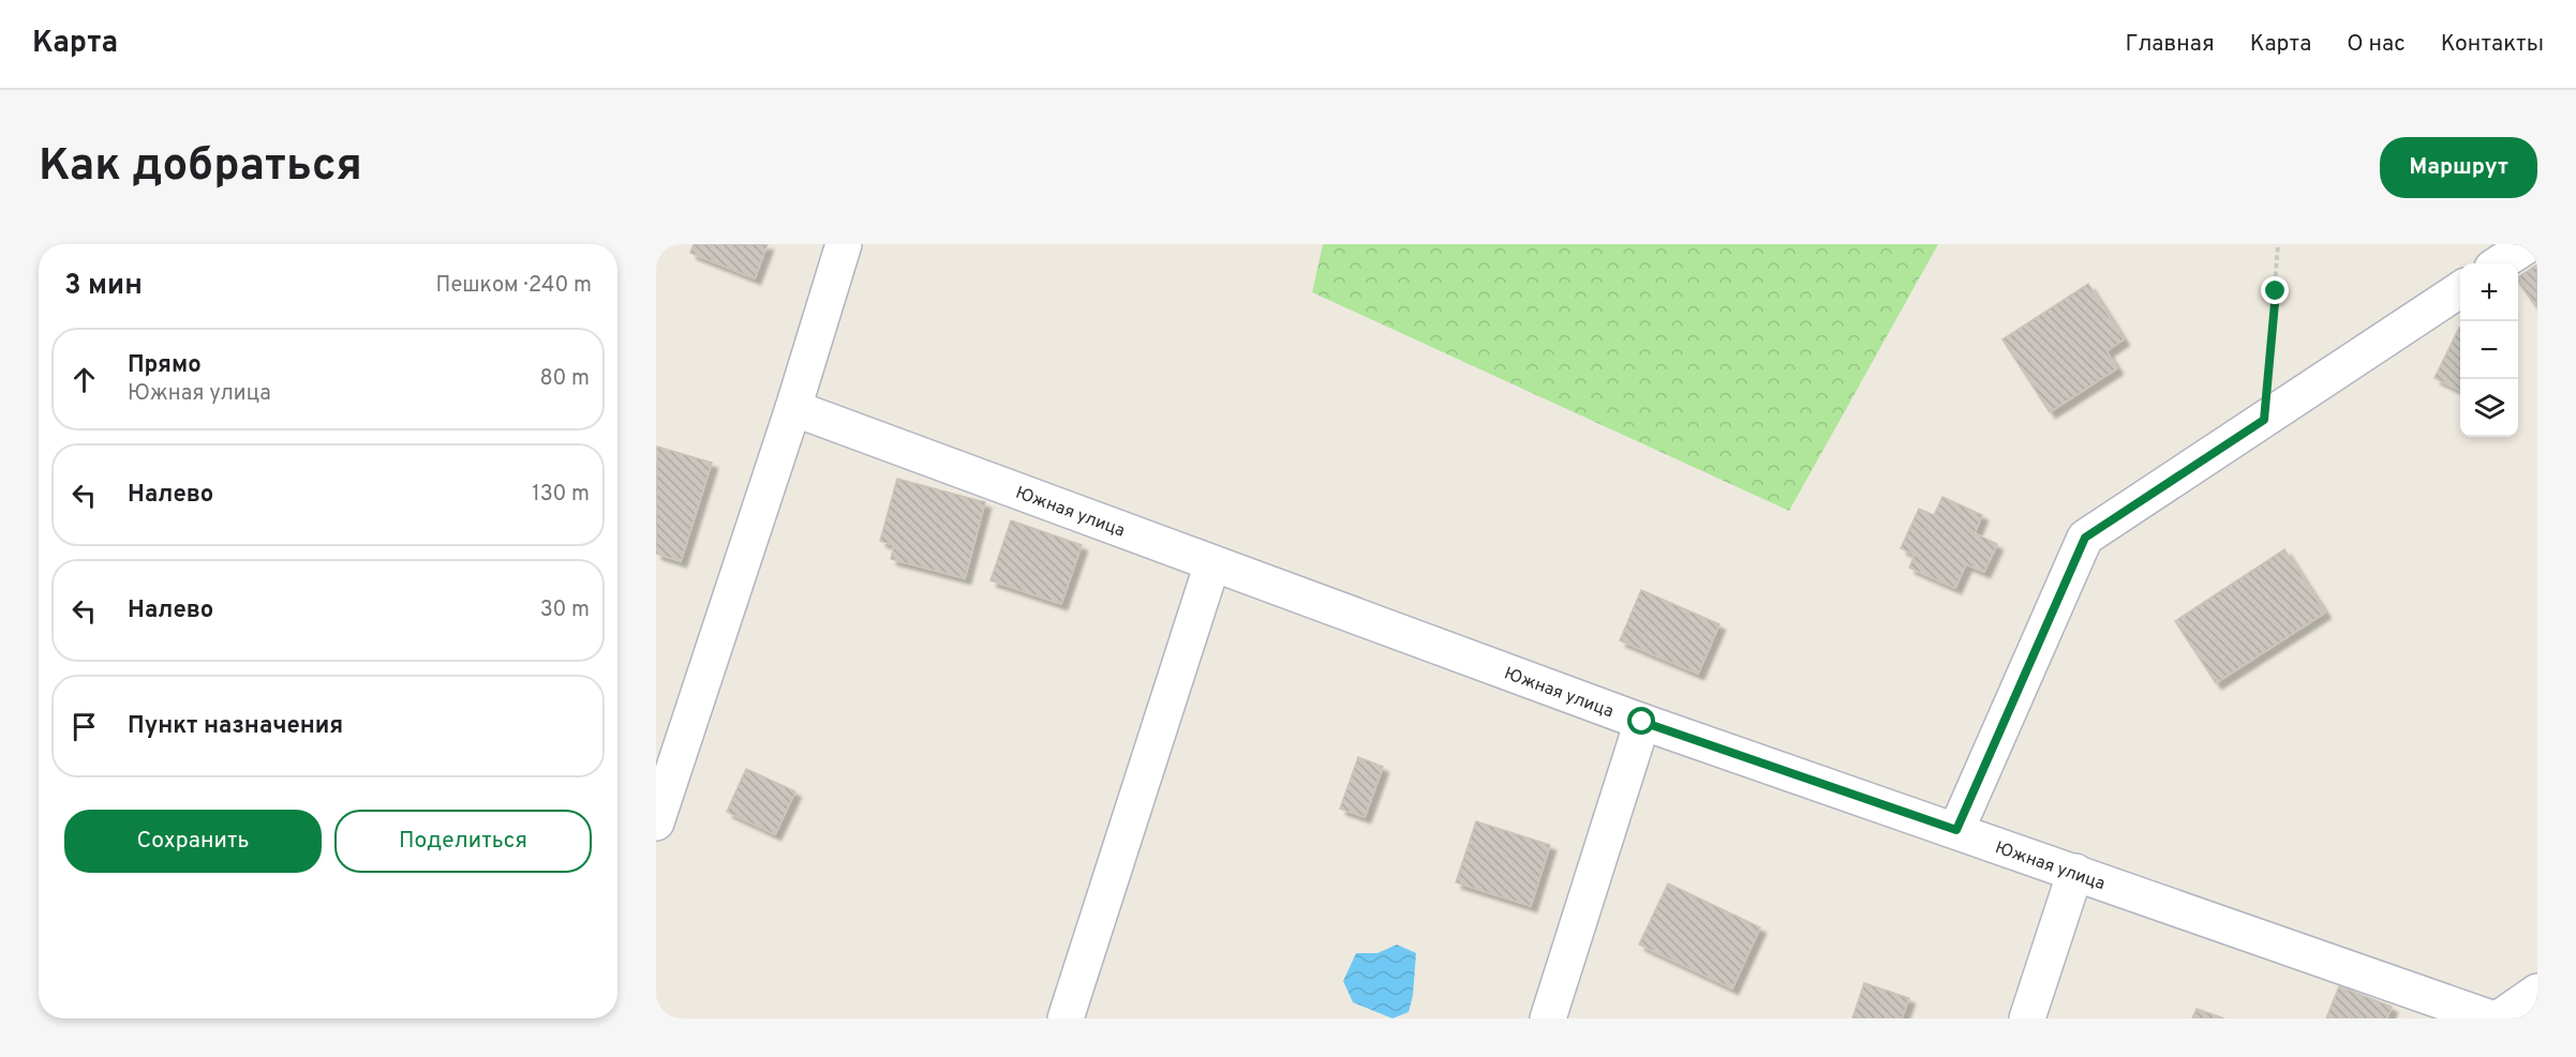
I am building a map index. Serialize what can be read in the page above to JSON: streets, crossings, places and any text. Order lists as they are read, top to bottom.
{
  "streets": {
    "street": ["Южная улица"]
  },
  "page": {
    "header": "Карта",
    "nav": [
      "Главная",
      "Карта",
      "О нас",
      "Контакты"
    ],
    "buttons": [
      "Маршрут",
      ["Сохранить", "Поделиться"]
    ],
    "title": "Как добраться",
    "heading": ["3 мин", "Пешком · 240 m"],
    "map_buttons": ["+", "−"],
    "list": [
      ["Прямо", "Южная улица", "80 m"],
      ["Налево", "130 m"],
      ["Налево", "30 m"],
      "Пункт назначения"
    ]
  }
}
